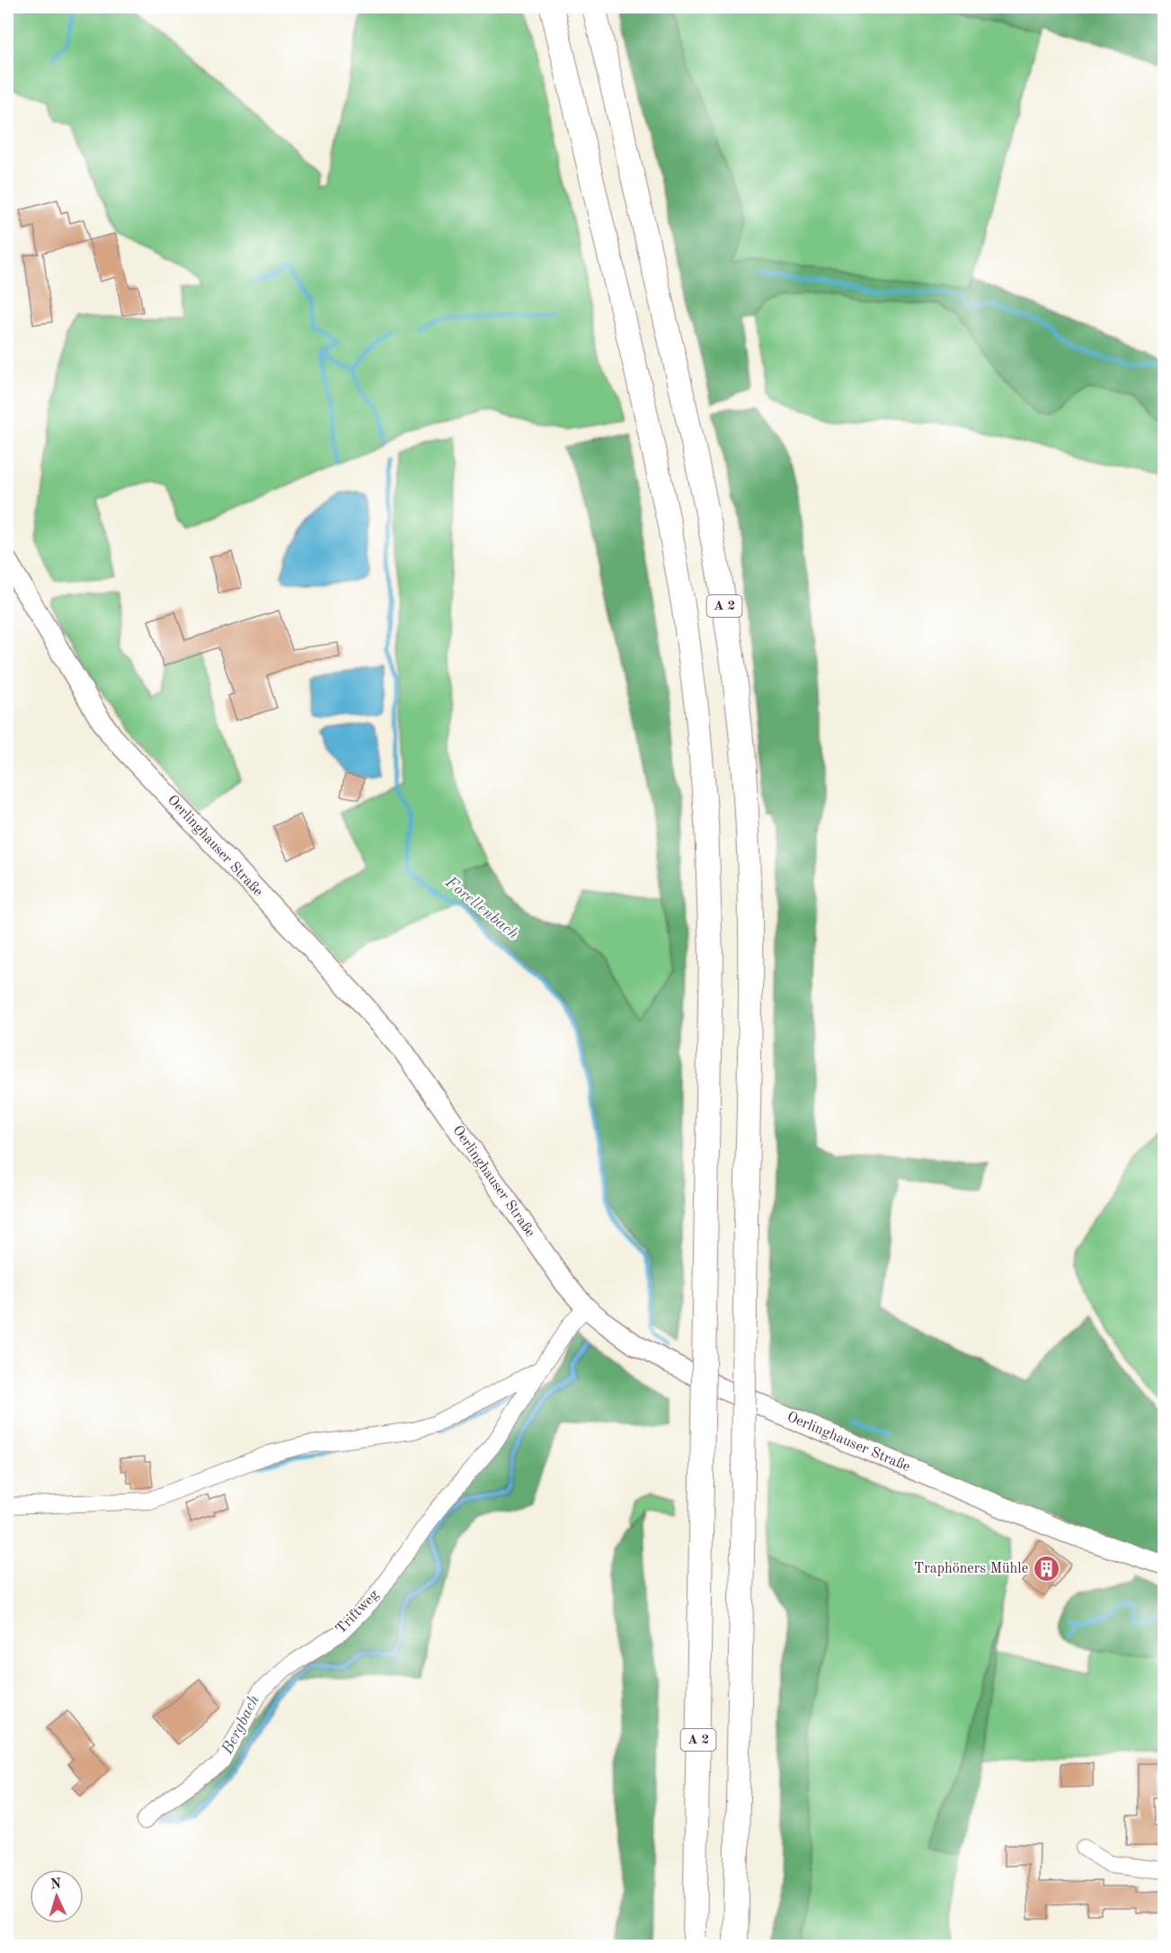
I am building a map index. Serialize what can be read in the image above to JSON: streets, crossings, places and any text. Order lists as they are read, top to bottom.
{
  "streets": {
    "highway": ["A 2"],
    "main road": ["Oerlinghauser Straße"],
    "street": ["Triftweg"]
  },
  "crossings": [
    ["Oerlinghauser Straße", "Triftweg"]
  ],
  "water": ["Forellenbach", "Bergbach"],
  "places": {
    "building": ["Traphöners Mühle"]
  },
  "north": "top"
}
